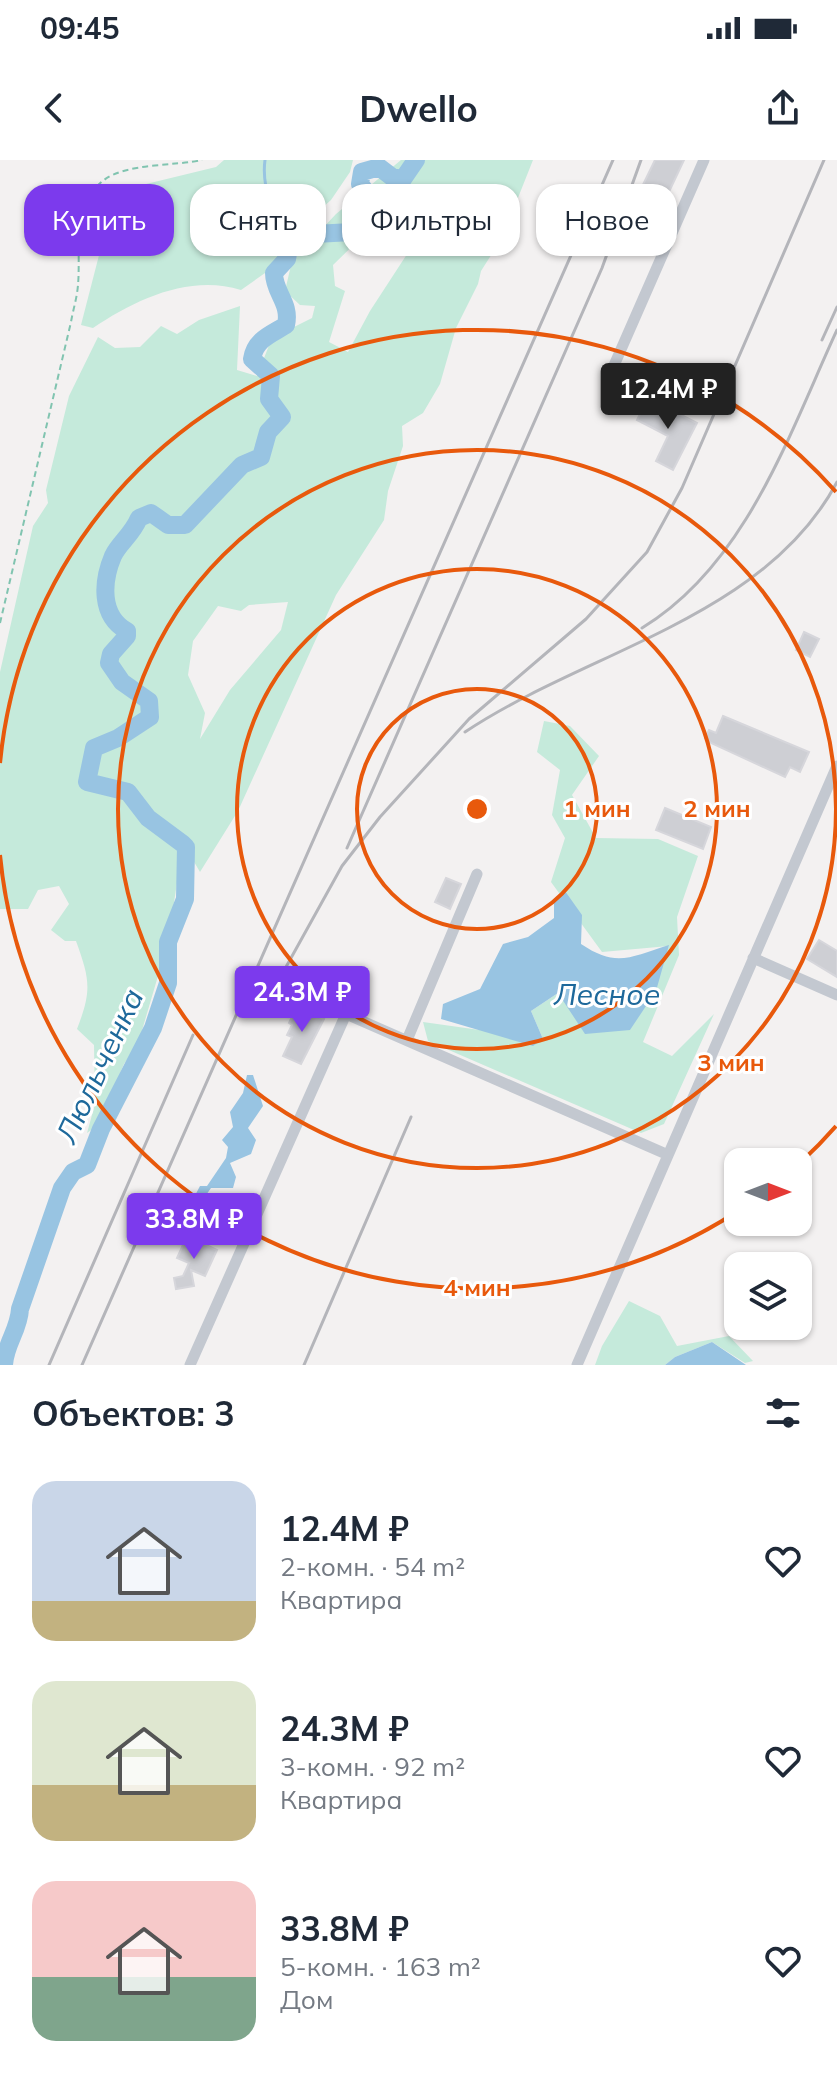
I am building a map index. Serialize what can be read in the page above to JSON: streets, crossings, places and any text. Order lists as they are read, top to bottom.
{
  "water": ["Лесное", "Люльченка"],
  "north": "right",
  "page": {
    "status": "09:45",
    "header": "Dwello",
    "chip": [
      "Купить",
      "Снять",
      "Фильтры",
      "Новое"
    ],
    "price": ["12.4M ₽", "24.3M ₽", "33.8M ₽"],
    "heading": "Объектов: 3",
    "list": [
      {
        "name": "12.4M ₽",
        "note": "2-комн. · 54 m² · Квартира"
      },
      {
        "name": "24.3M ₽",
        "note": "3-комн. · 92 m² · Квартира"
      },
      {
        "name": "33.8M ₽",
        "note": "5-комн. · 163 m² · Дом"
      }
    ]
  },
  "rings": [
    "1 мин",
    "2 мин",
    "3 мин",
    "4 мин"
  ]
}
